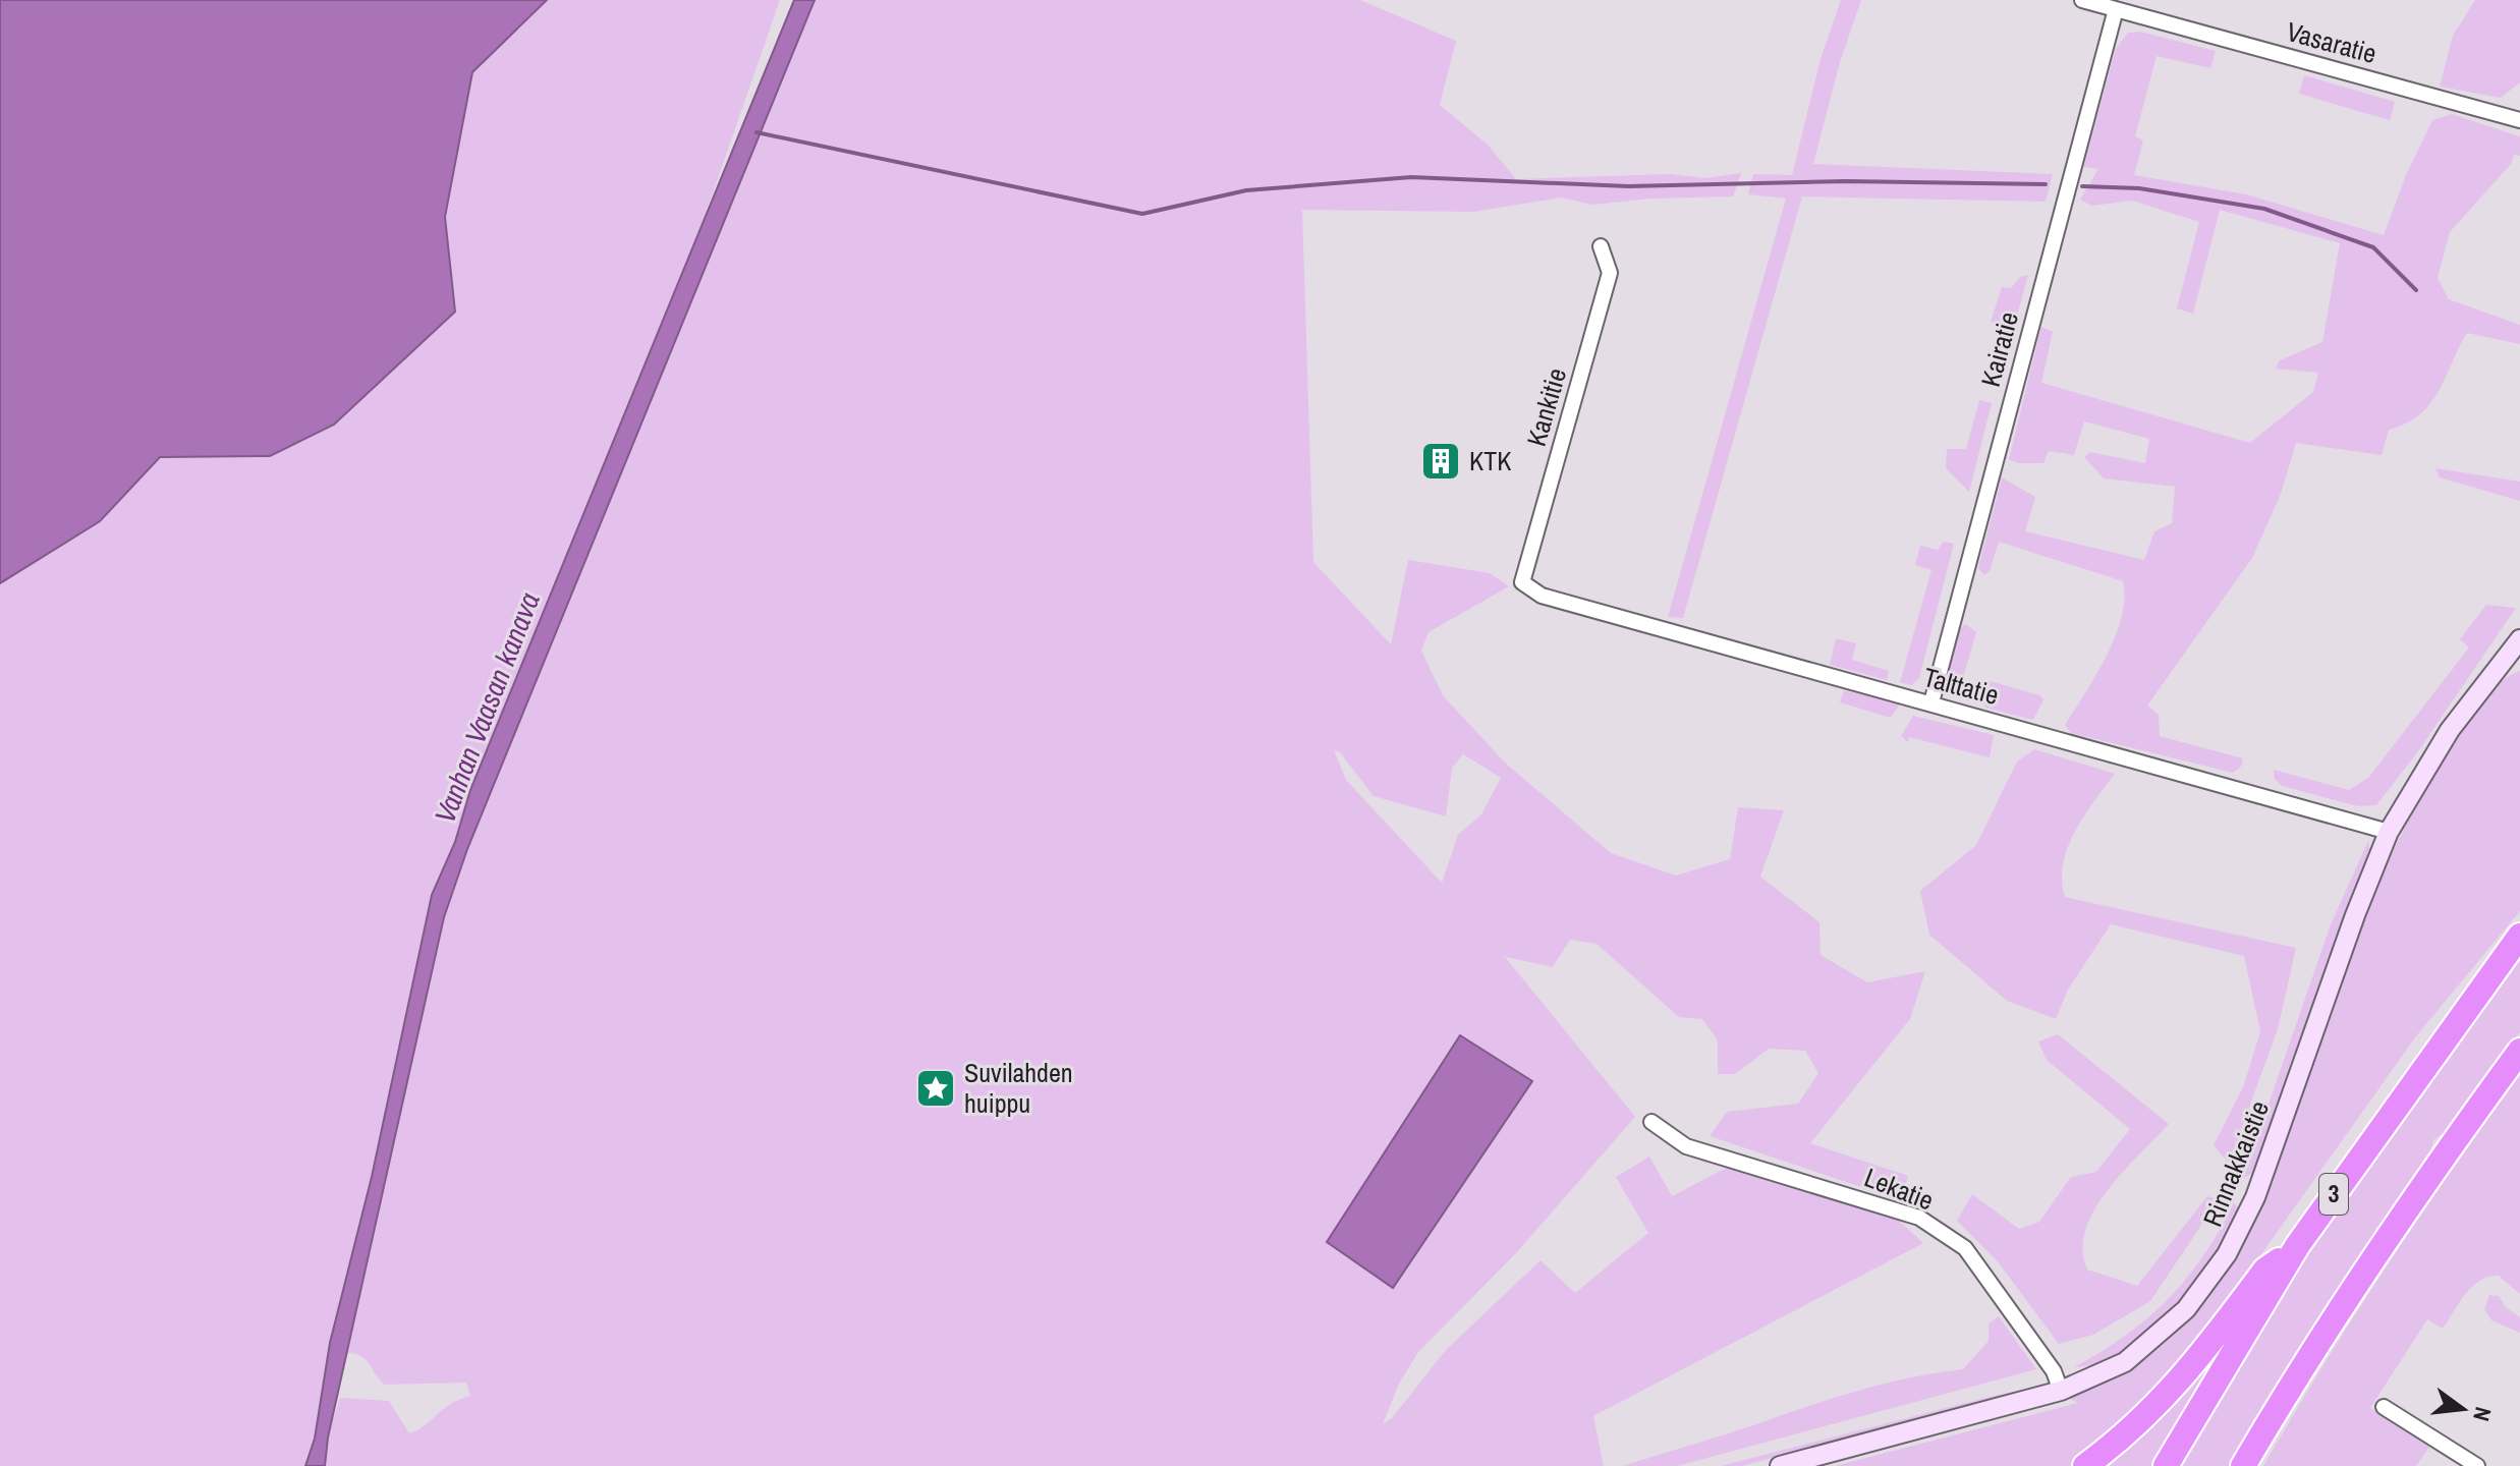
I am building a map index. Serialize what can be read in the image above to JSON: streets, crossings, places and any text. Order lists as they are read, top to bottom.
{
  "streets": {
    "highway": ["3"],
    "street": [
      "Vasaratie",
      "Kairatie",
      "Kankitie",
      "Talttatie",
      "Rinnakkaistie",
      "Lekatie"
    ]
  },
  "crossings": [
    ["Vasaratie", "Kairatie"],
    ["Kairatie", "Talttatie"],
    ["Kankitie", "Talttatie"],
    ["Talttatie", "Rinnakkaistie"],
    ["Rinnakkaistie", "Lekatie"]
  ],
  "water": ["Vanhan Vaasan kanava"],
  "places": {
    "building": ["KTK"],
    "place": ["Suvilahden huippu"]
  },
  "north": "right"
}
